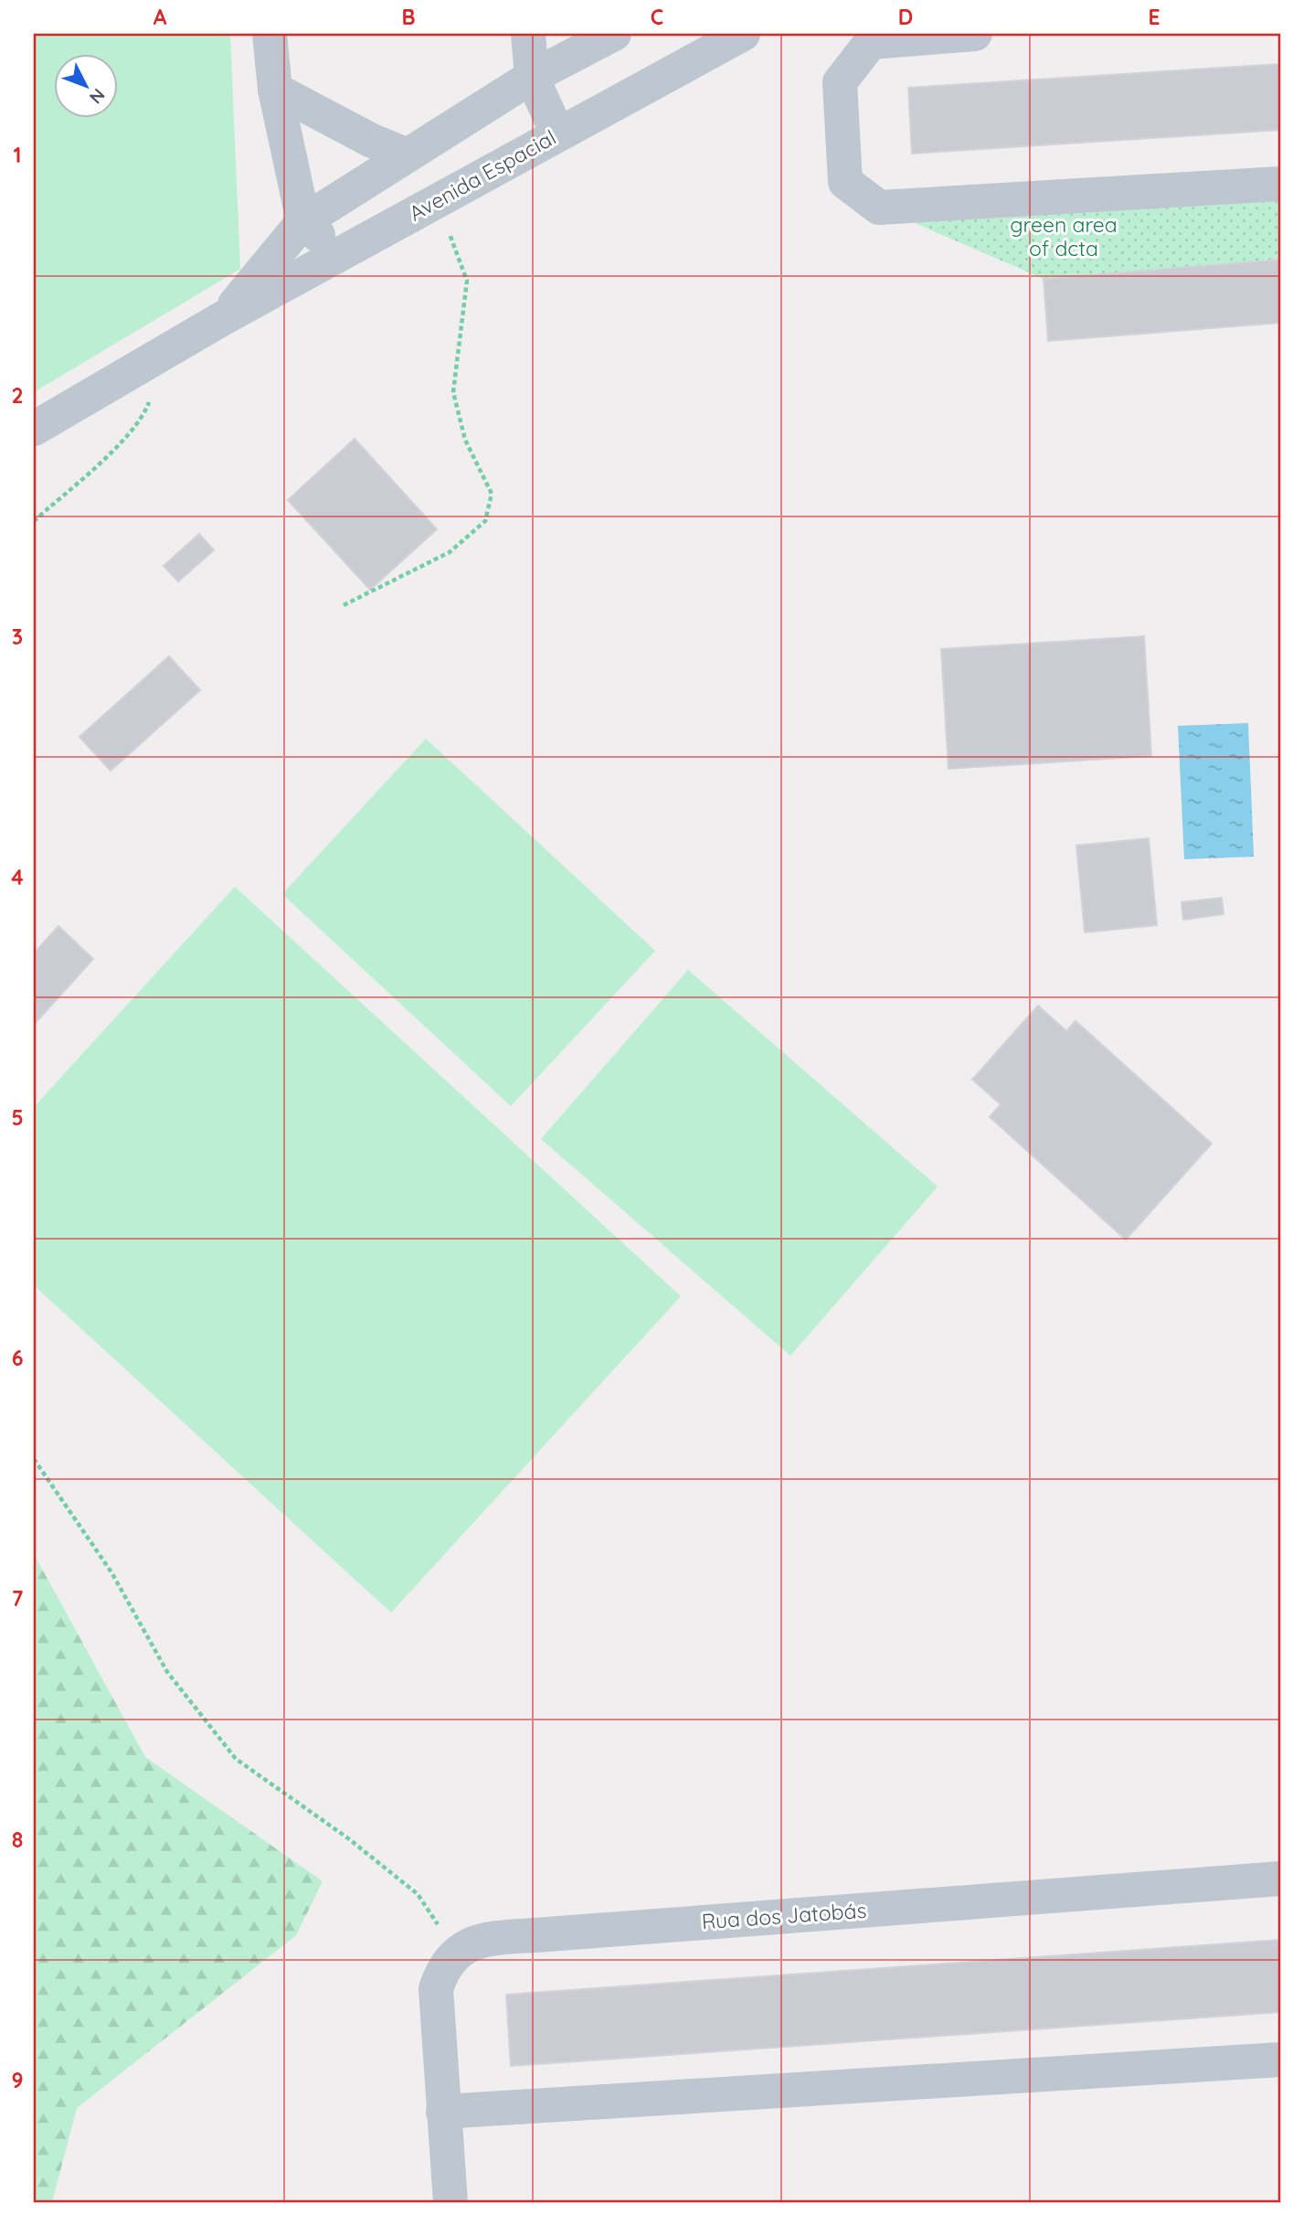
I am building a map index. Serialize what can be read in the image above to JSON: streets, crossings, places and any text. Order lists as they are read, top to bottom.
{
  "streets": {
    "lane": ["Avenida Espacial", "Rua dos Jatobás"]
  },
  "parks": ["green area of dcta"],
  "north": "bottom right",
  "grid": {
    "columns": [
      "A",
      "B",
      "C",
      "D",
      "E"
    ],
    "rows": [
      "1",
      "2",
      "3",
      "4",
      "5",
      "6",
      "7",
      "8",
      "9"
    ]
  }
}
